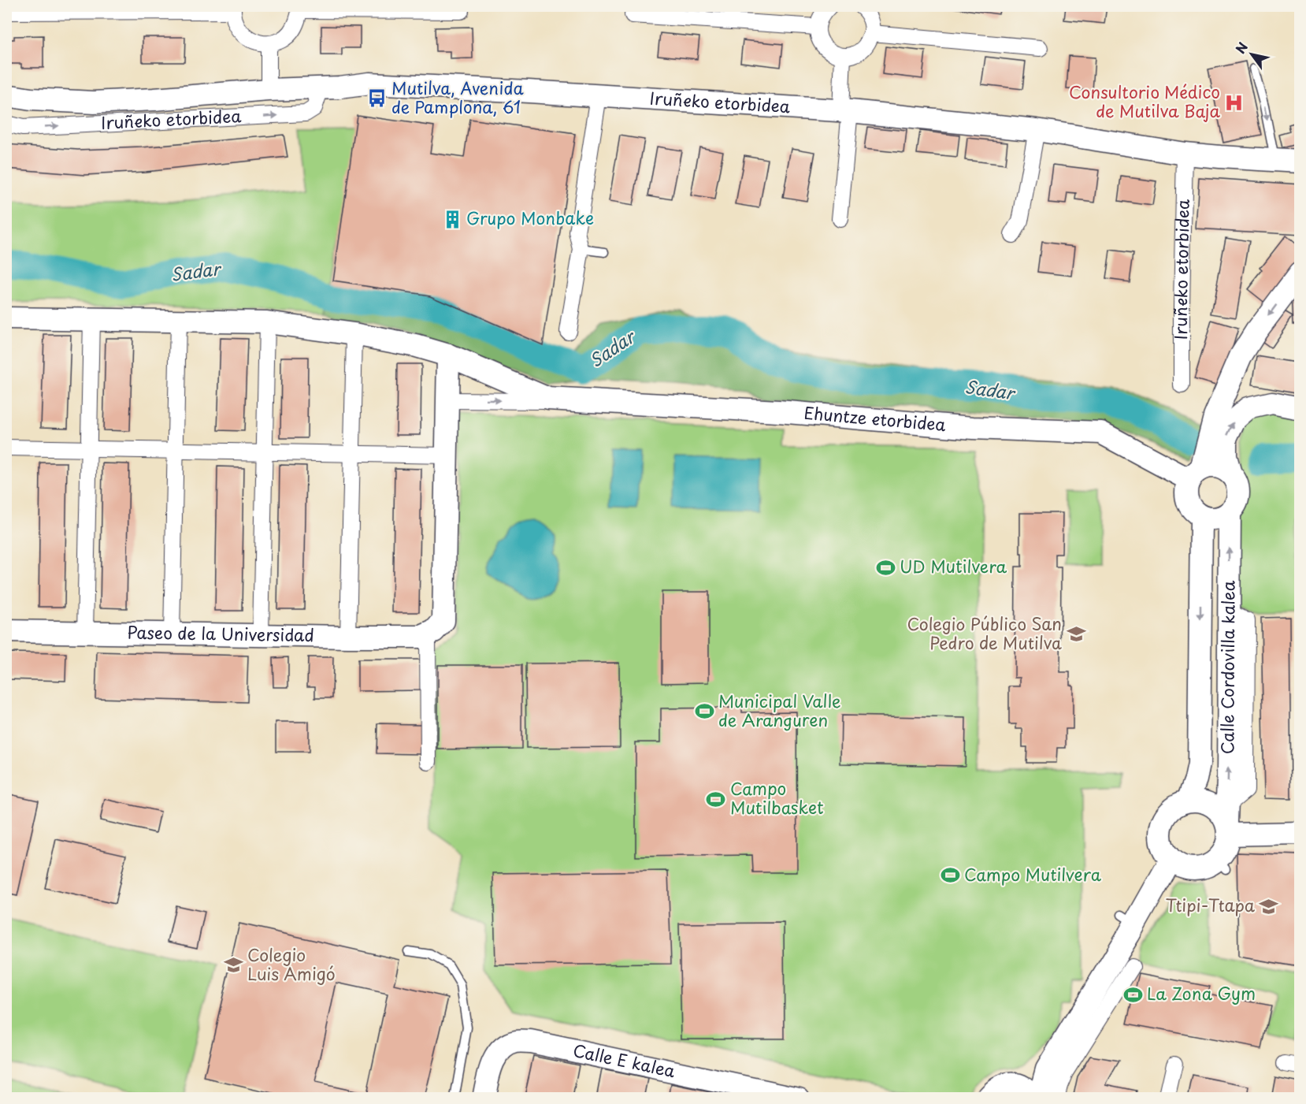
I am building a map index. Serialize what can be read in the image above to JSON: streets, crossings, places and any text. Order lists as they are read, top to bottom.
{
  "streets": {
    "street": [
      "Iruñeko etorbidea",
      "Ehuntze etorbidea",
      "Paseo de la Universidad",
      "Calle Cordovilla kalea",
      "Calle E kalea"
    ]
  },
  "crossings": [
    ["Ehuntze etorbidea", "Calle Cordovilla kalea"]
  ],
  "water": ["Sadar"],
  "places": {
    "bus stop": ["Mutilva, Avenida de Pamplona, 61"],
    "hospital": ["Consultorio Médico de Mutilva Baja"],
    "building": ["Grupo Monbake"],
    "sports": [
      "UD Mutilvera",
      "Municipal Valle de Aranguren",
      "Campo Mutilbasket",
      "Campo Mutilvera",
      "La Zona Gym"
    ],
    "school or university": ["Colegio Público San Pedro de Mutilva", "Ttipi-Ttapa", "Colegio Luis Amigó"]
  },
  "north": "top left"
}
